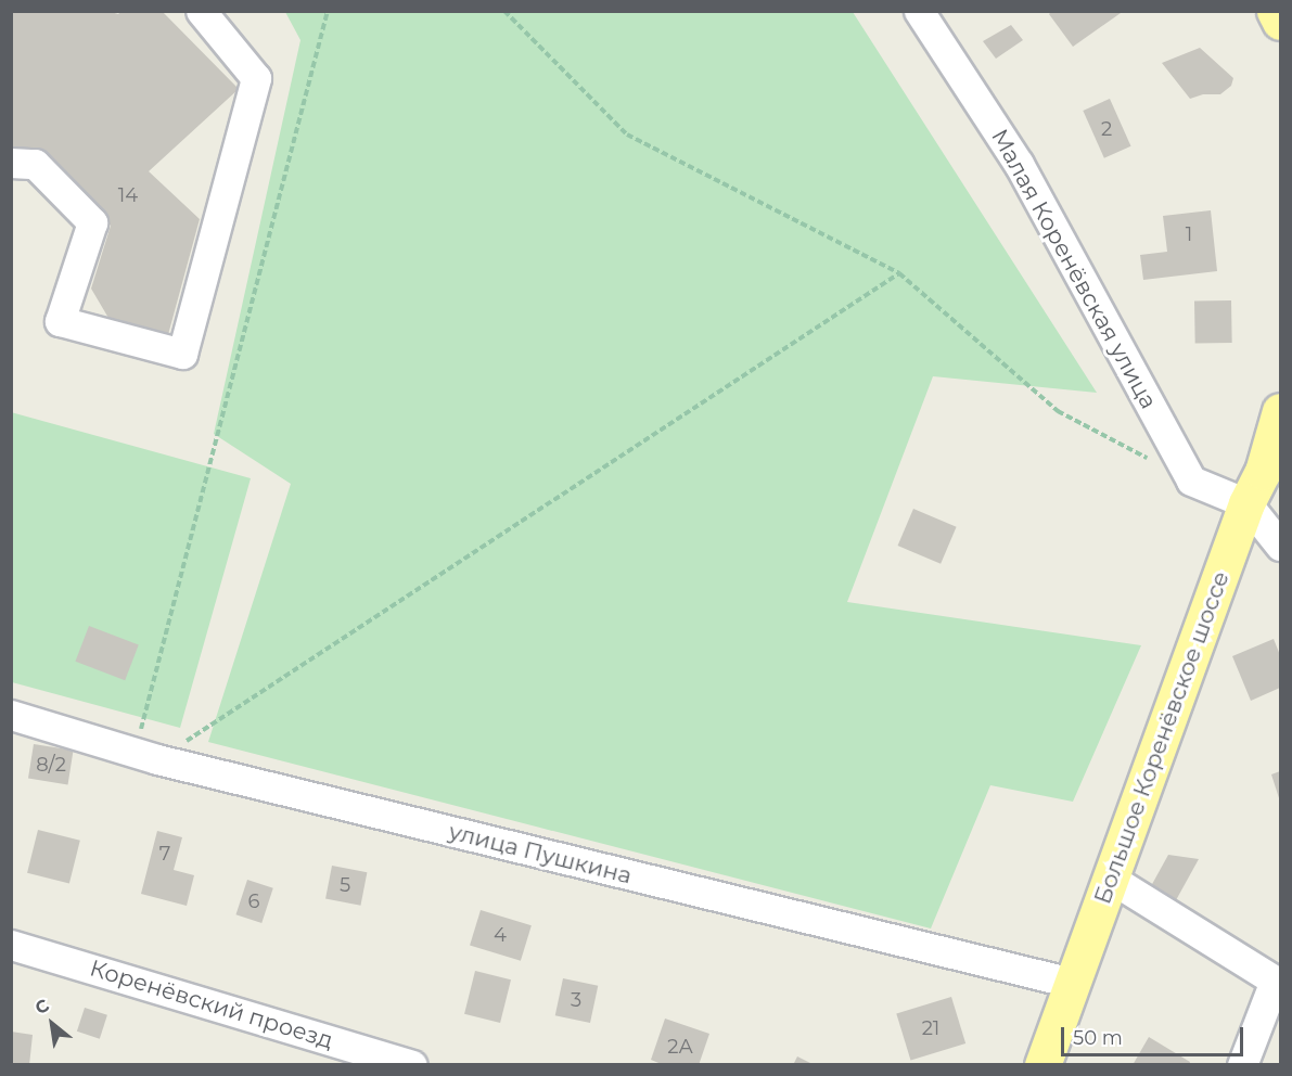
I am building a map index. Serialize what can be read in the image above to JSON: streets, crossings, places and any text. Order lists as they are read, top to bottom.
{
  "streets": {
    "main road": ["Большое Коренёвское шоссе"],
    "street": ["Малая Коренёвская улица", "улица Пушкина", "Коренёвский проезд"]
  },
  "crossings": [
    ["Большое Коренёвское шоссе", "улица Пушкина"]
  ],
  "house_numbers": [
    "2",
    "14",
    "1",
    "8/2",
    "7",
    "5",
    "6",
    "4",
    "3",
    "21",
    "2А"
  ],
  "scale_bar": "50 m",
  "north": "top left"
}
